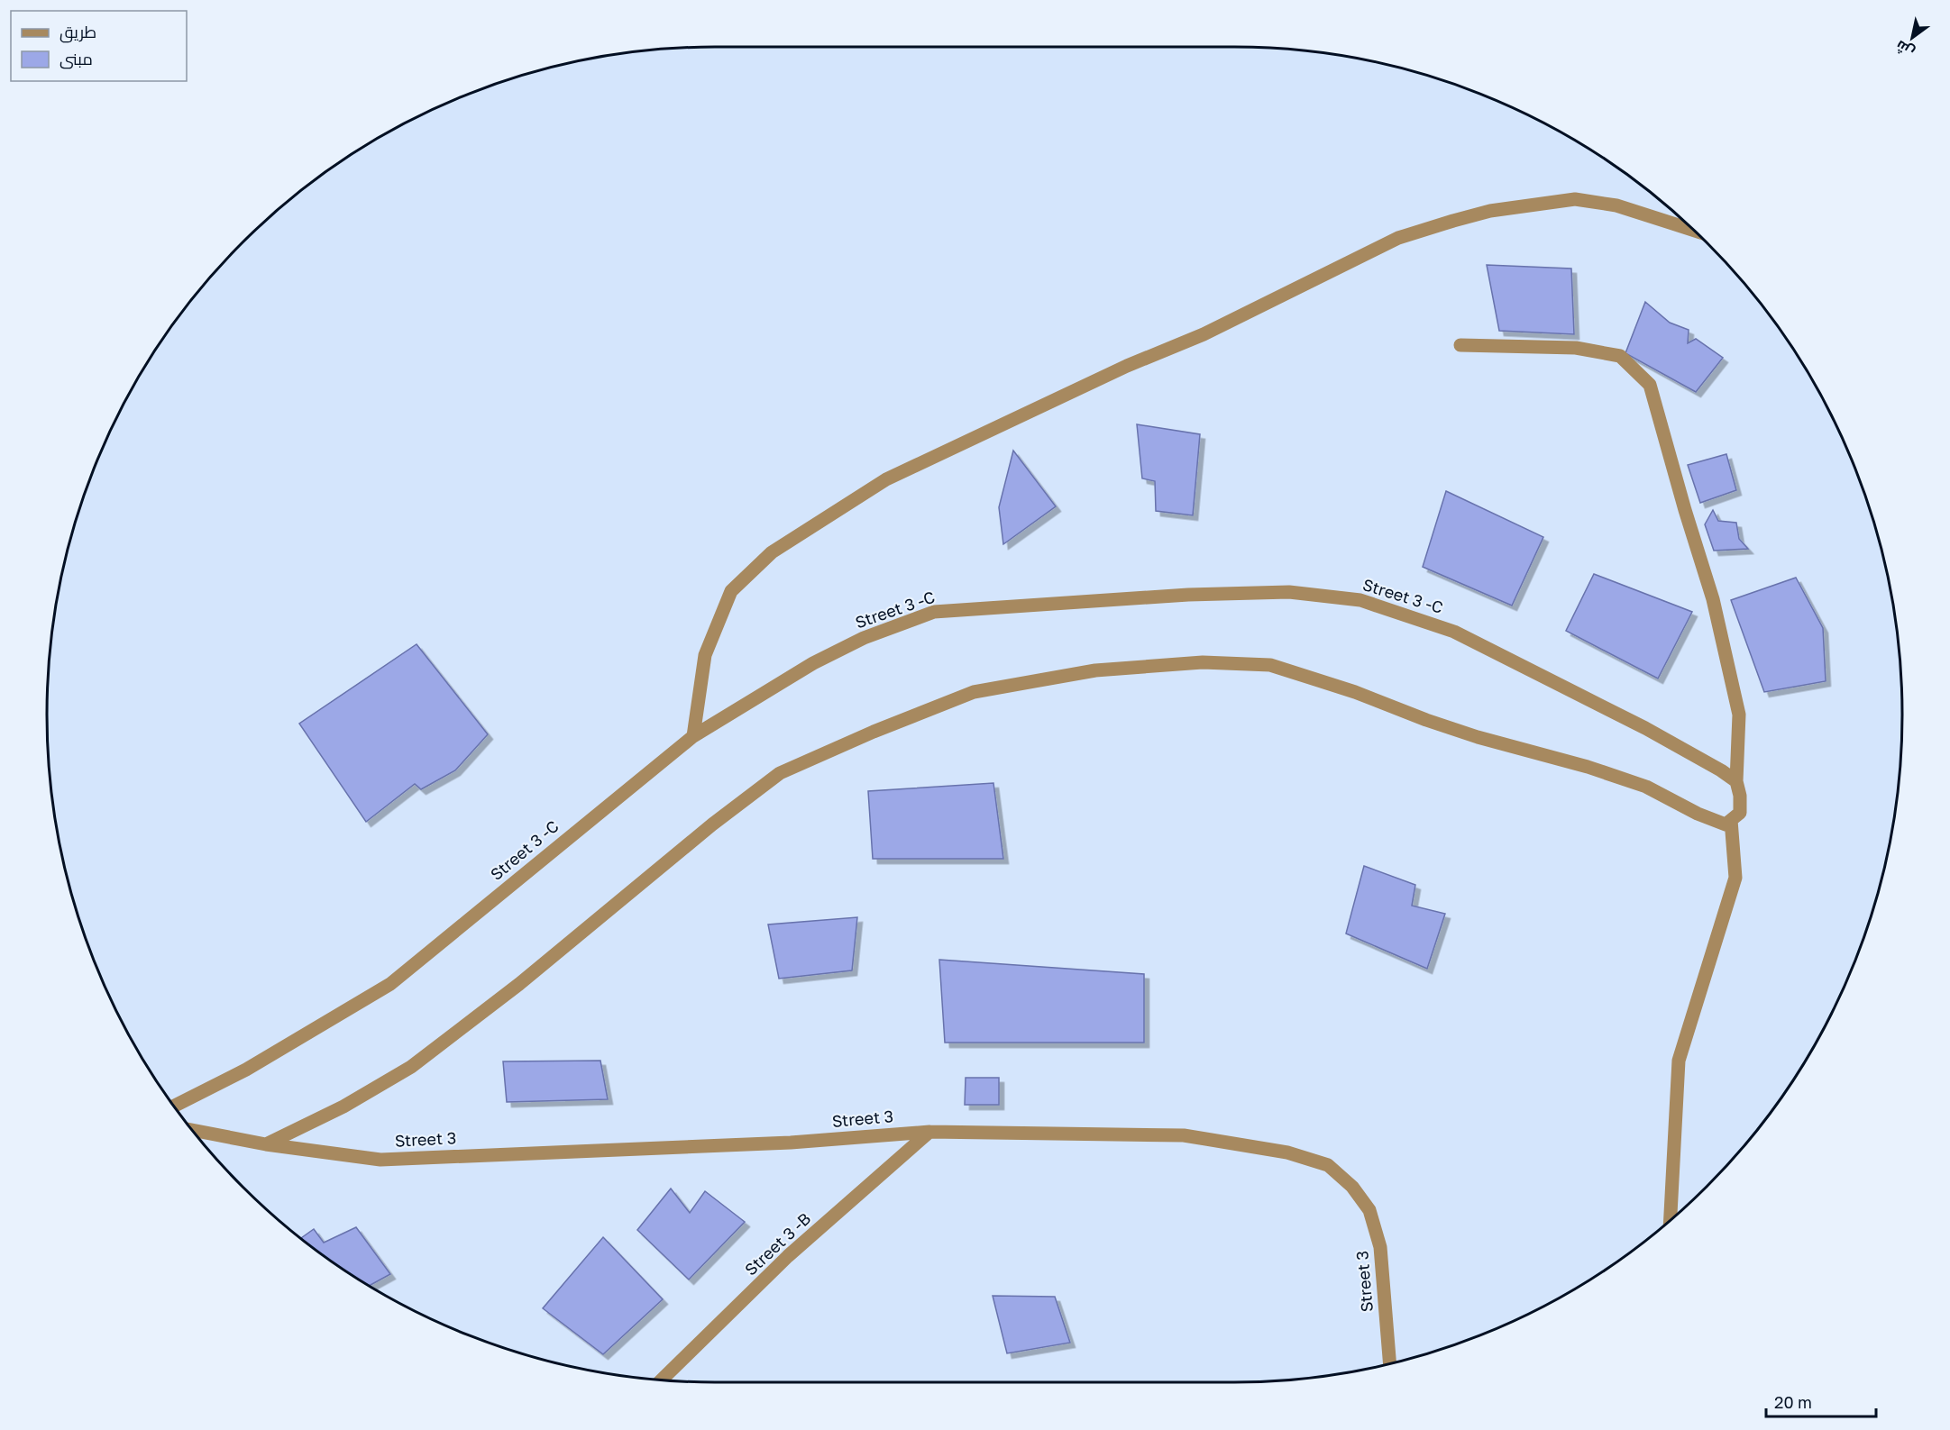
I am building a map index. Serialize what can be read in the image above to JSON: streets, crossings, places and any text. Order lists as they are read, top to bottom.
{
  "streets": {
    "street": ["Street 3 -C", "Street 3", "Street 3 -B"]
  },
  "crossings": [
    ["Street 3", "Street 3 -B"]
  ],
  "legend": ["طريق", "مبنى"],
  "scale_bar": "20 m",
  "north": "bottom left"
}
